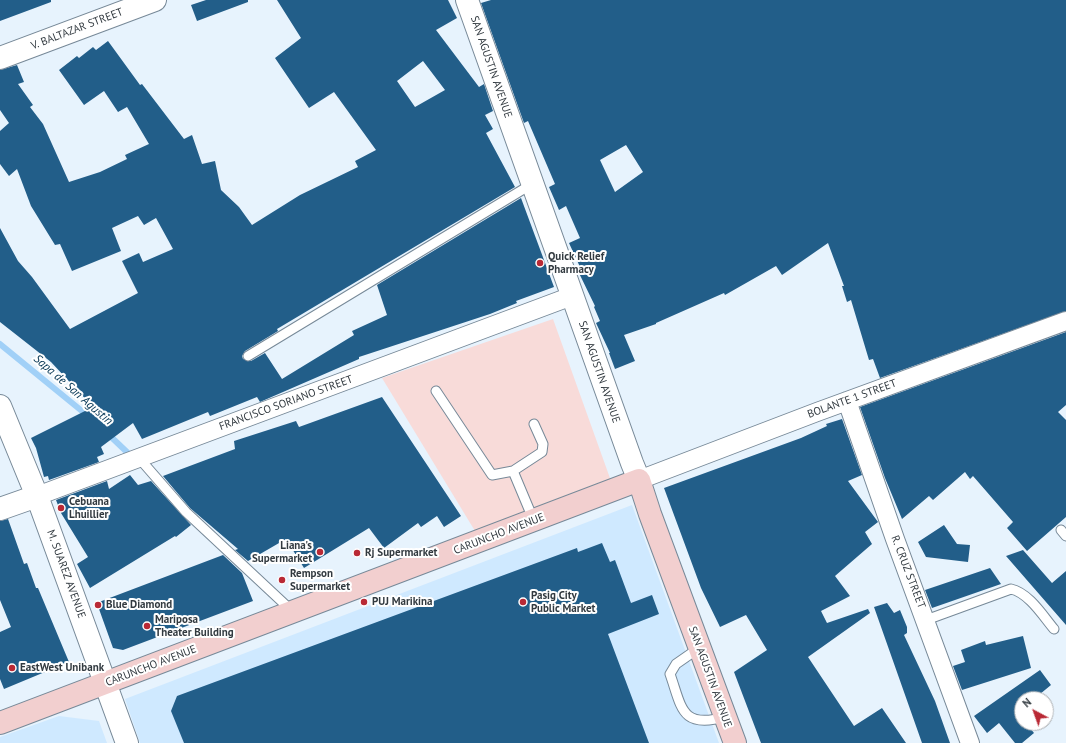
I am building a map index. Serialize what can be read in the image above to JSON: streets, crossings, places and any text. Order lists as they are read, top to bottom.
{
  "streets": {
    "main road": ["SAN AGUSTIN AVENUE", "CARUNCHO AVENUE"],
    "street": [
      "V. BALTAZAR STREET",
      "BOLANTE 1 STREET",
      "FRANCISCO SORIANO STREET",
      "R. CRUZ STREET",
      "M. SUAREZ AVENUE"
    ]
  },
  "crossings": [
    ["SAN AGUSTIN AVENUE", "BOLANTE 1 STREET"],
    ["SAN AGUSTIN AVENUE", "FRANCISCO SORIANO STREET"],
    ["SAN AGUSTIN AVENUE", "CARUNCHO AVENUE"],
    ["BOLANTE 1 STREET", "CARUNCHO AVENUE"],
    ["BOLANTE 1 STREET", "R. CRUZ STREET"],
    ["FRANCISCO SORIANO STREET", "M. SUAREZ AVENUE"],
    ["CARUNCHO AVENUE", "M. SUAREZ AVENUE"]
  ],
  "water": ["Sapa de San Agustin"],
  "places": [
    "Quick Relief Pharmacy",
    "Cebuana Lhuillier",
    "Liana's Supermarket",
    "Rj Supermarket",
    "Rempson Supermarket",
    "PUJ Marikina",
    "Pasig City Public Market",
    "Blue Diamond",
    "Mariposa Theater Building",
    "EastWest Unibank"
  ],
  "north": "top left"
}
